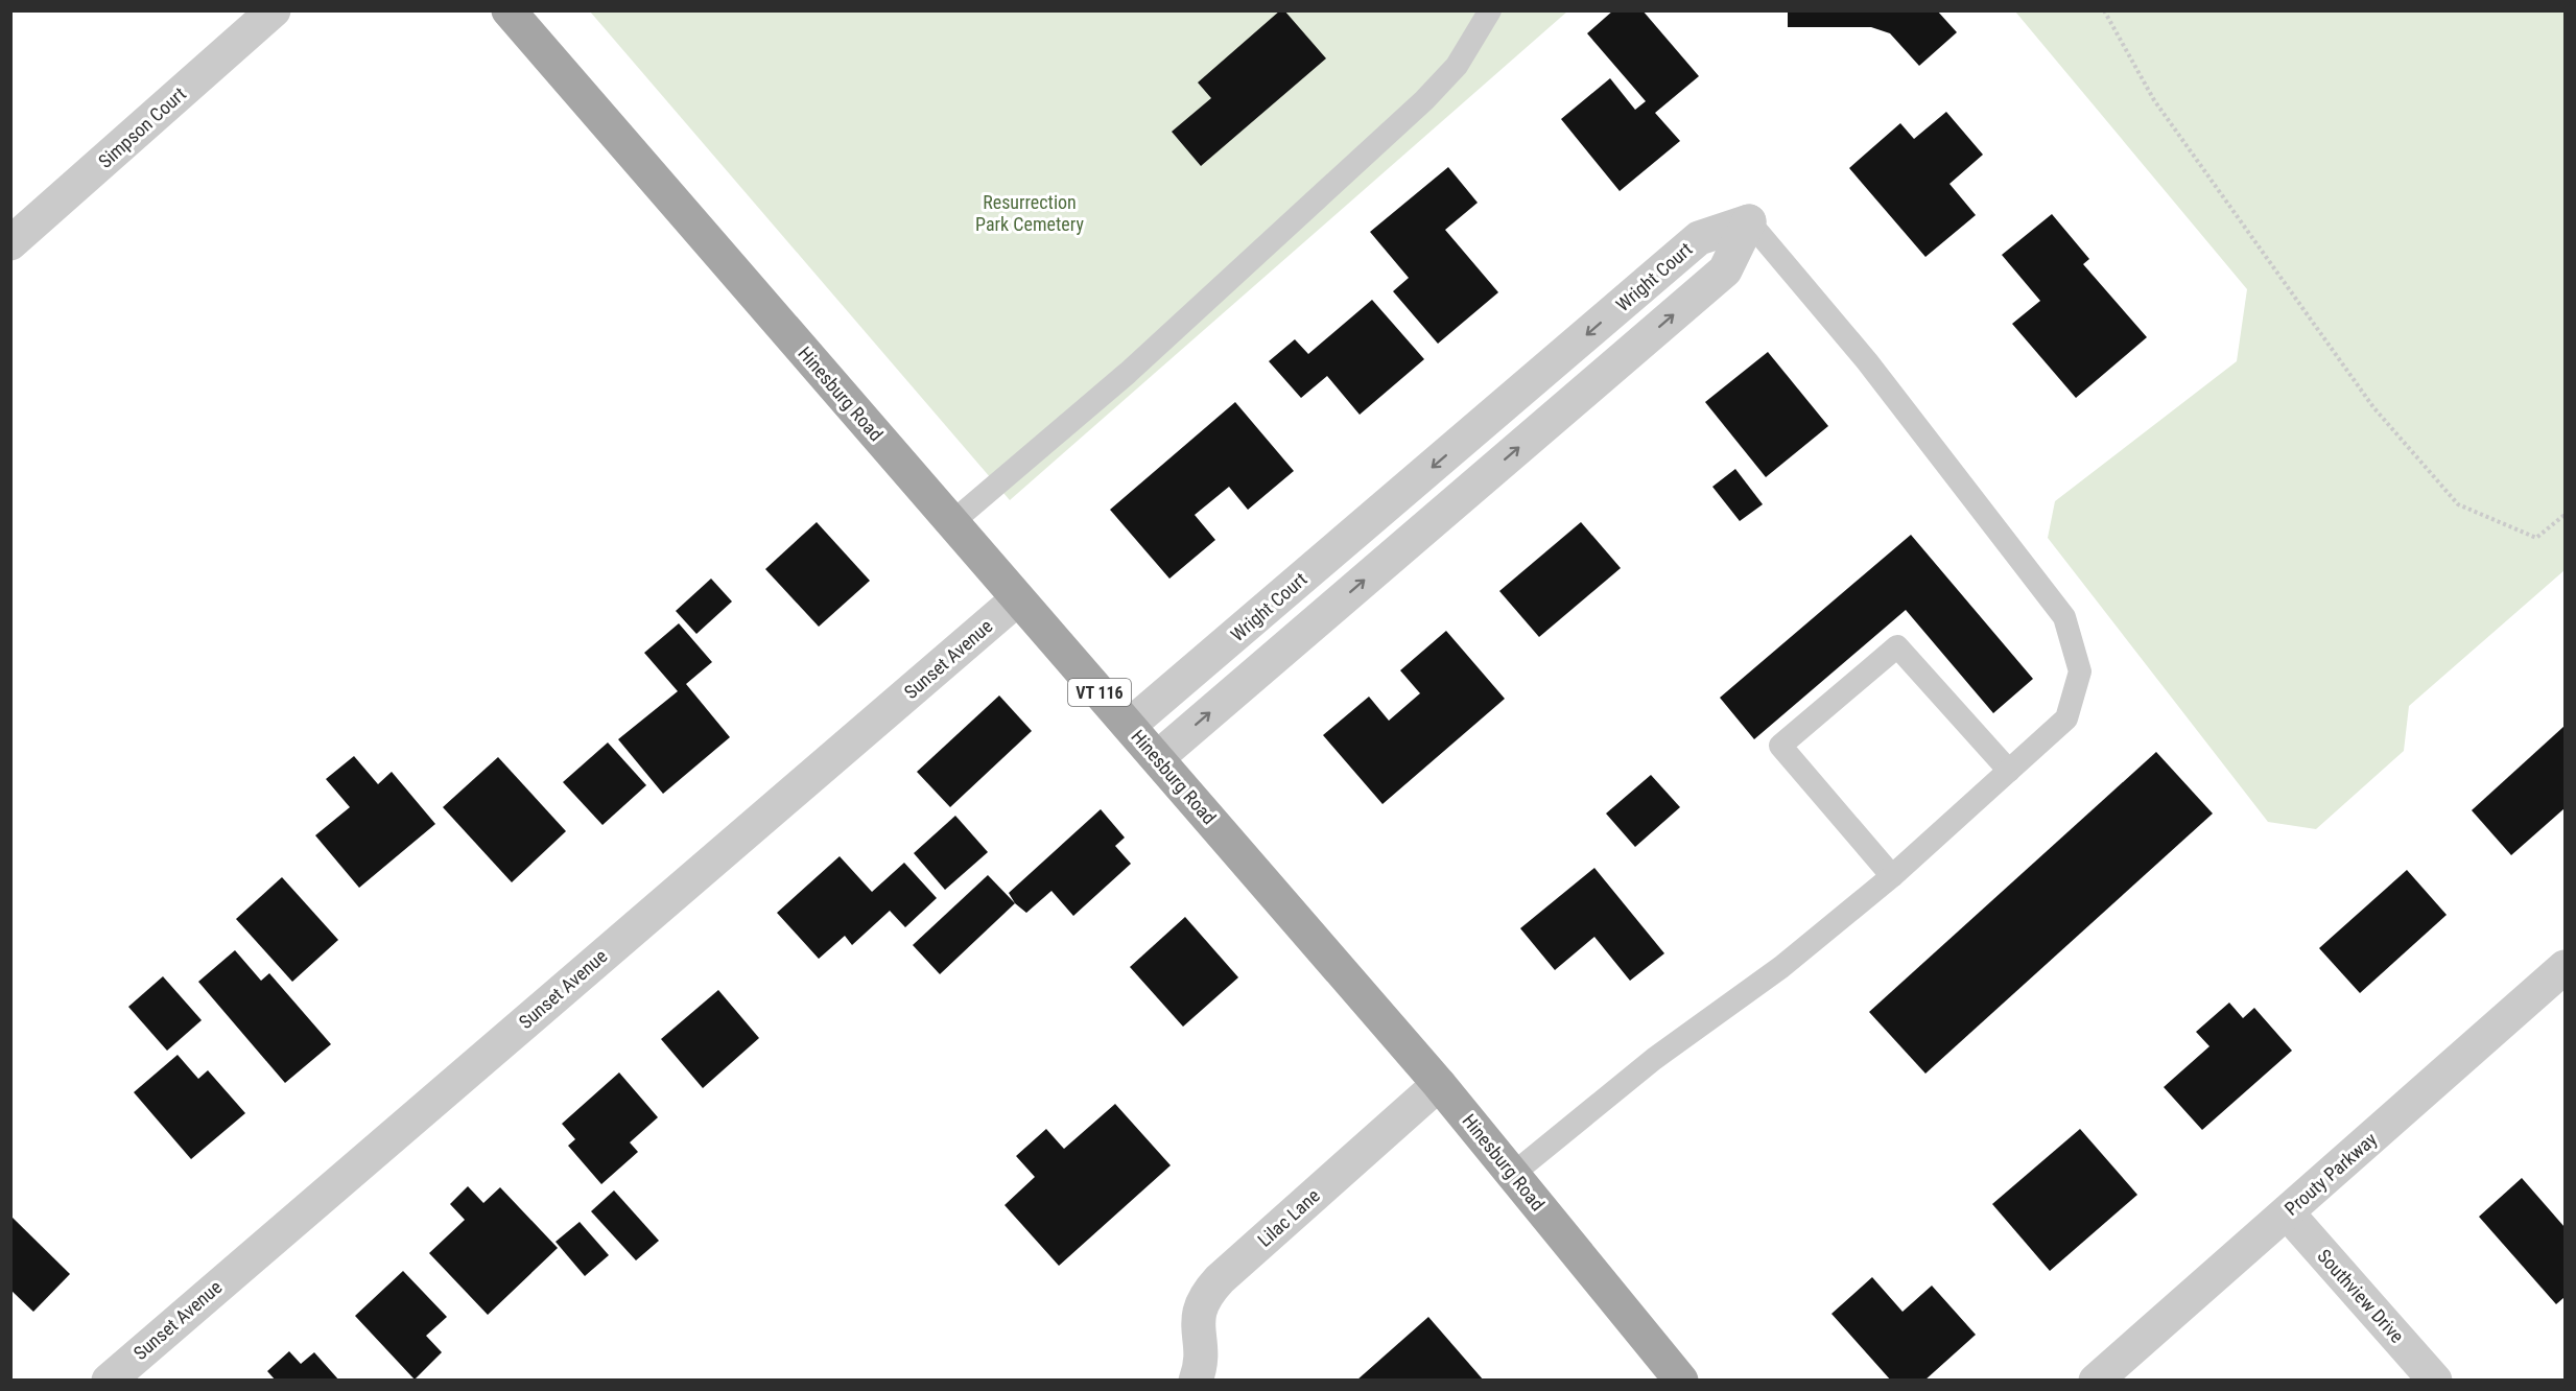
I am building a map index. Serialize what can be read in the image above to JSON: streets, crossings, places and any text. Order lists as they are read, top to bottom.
{
  "streets": {
    "main road": ["Hinesburg Road", "VT 116"],
    "street": [
      "Simpson Court",
      "Wright Court",
      "Sunset Avenue",
      "Prouty Parkway",
      "Lilac Lane",
      "Southview Drive"
    ]
  },
  "crossings": [
    ["Wright Court", "Hinesburg Road"],
    ["Hinesburg Road", "Sunset Avenue"],
    ["Hinesburg Road", "Lilac Lane"],
    ["Prouty Parkway", "Southview Drive"]
  ],
  "parks": ["Resurrection Park Cemetery"]
}
